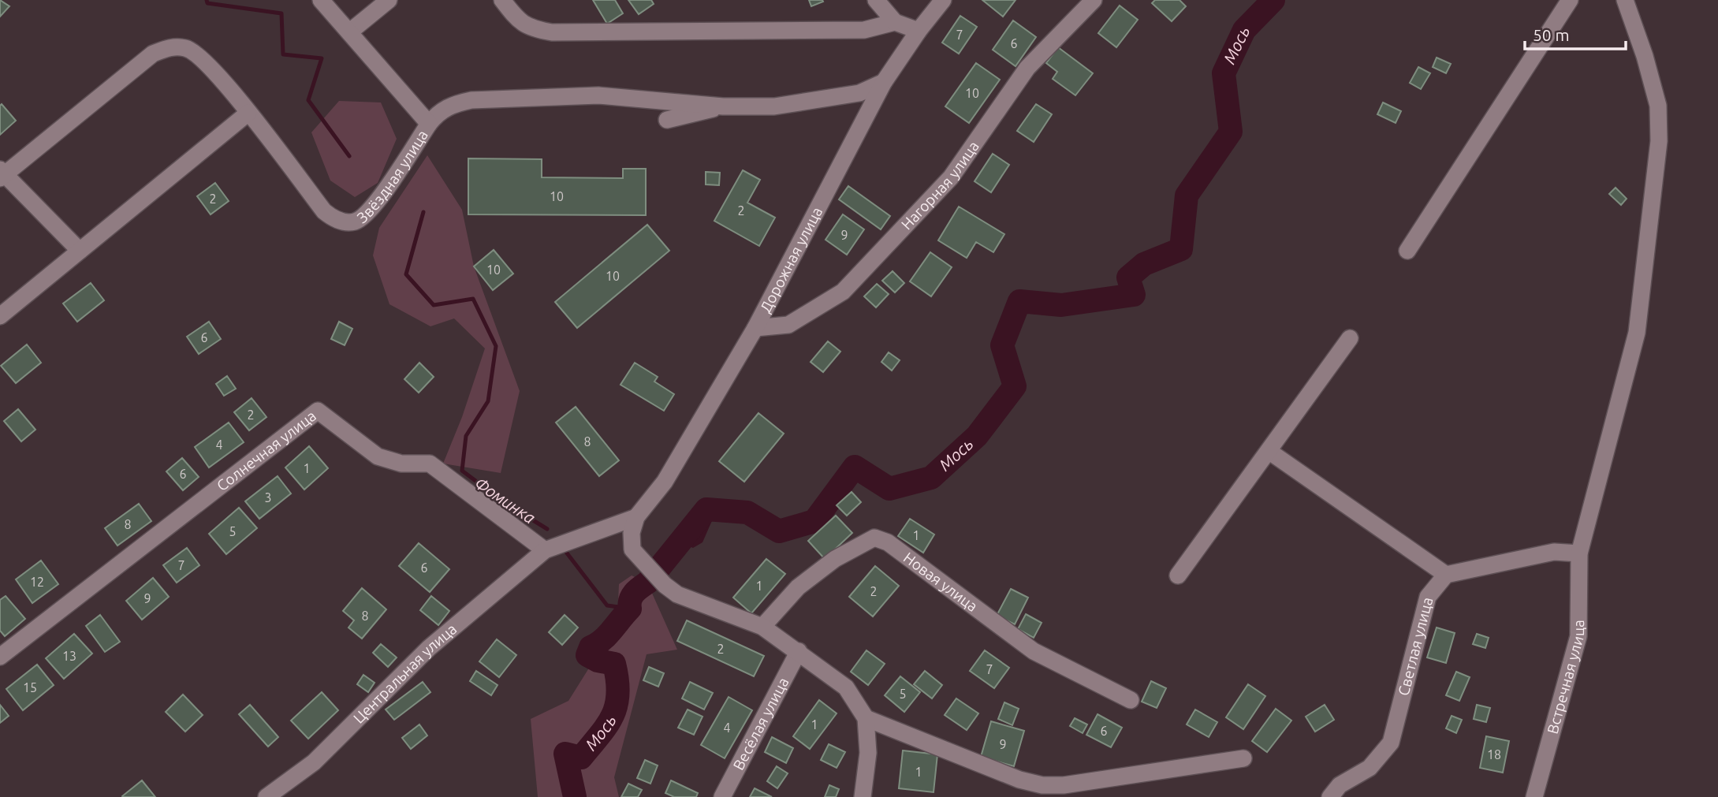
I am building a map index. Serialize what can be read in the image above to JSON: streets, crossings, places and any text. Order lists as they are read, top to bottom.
{
  "streets": {
    "street": [
      "Звёздная улица",
      "Нагорная улица",
      "Дорожная улица",
      "Солнечная улица",
      "Новая улица",
      "Светлая улица",
      "Центральная улица",
      "Встречная улица",
      "Весёлая улица"
    ]
  },
  "crossings": [
    ["Нагорная улица", "Дорожная улица"],
    ["Солнечная улица", "Центральная улица"]
  ],
  "water": ["Мось", "Фоминка"],
  "house_numbers": [
    "7",
    "6",
    "10",
    "10",
    "2",
    "2",
    "9",
    "10",
    "10",
    "6",
    "2",
    "8",
    "4",
    "1",
    "6",
    "3",
    "8",
    "5",
    "1",
    "7",
    "6",
    "12",
    "1",
    "2",
    "9",
    "8",
    "2",
    "13",
    "7",
    "15",
    "5",
    "1",
    "4",
    "6",
    "9",
    "18",
    "1"
  ],
  "scale_bar": "50 m"
}
